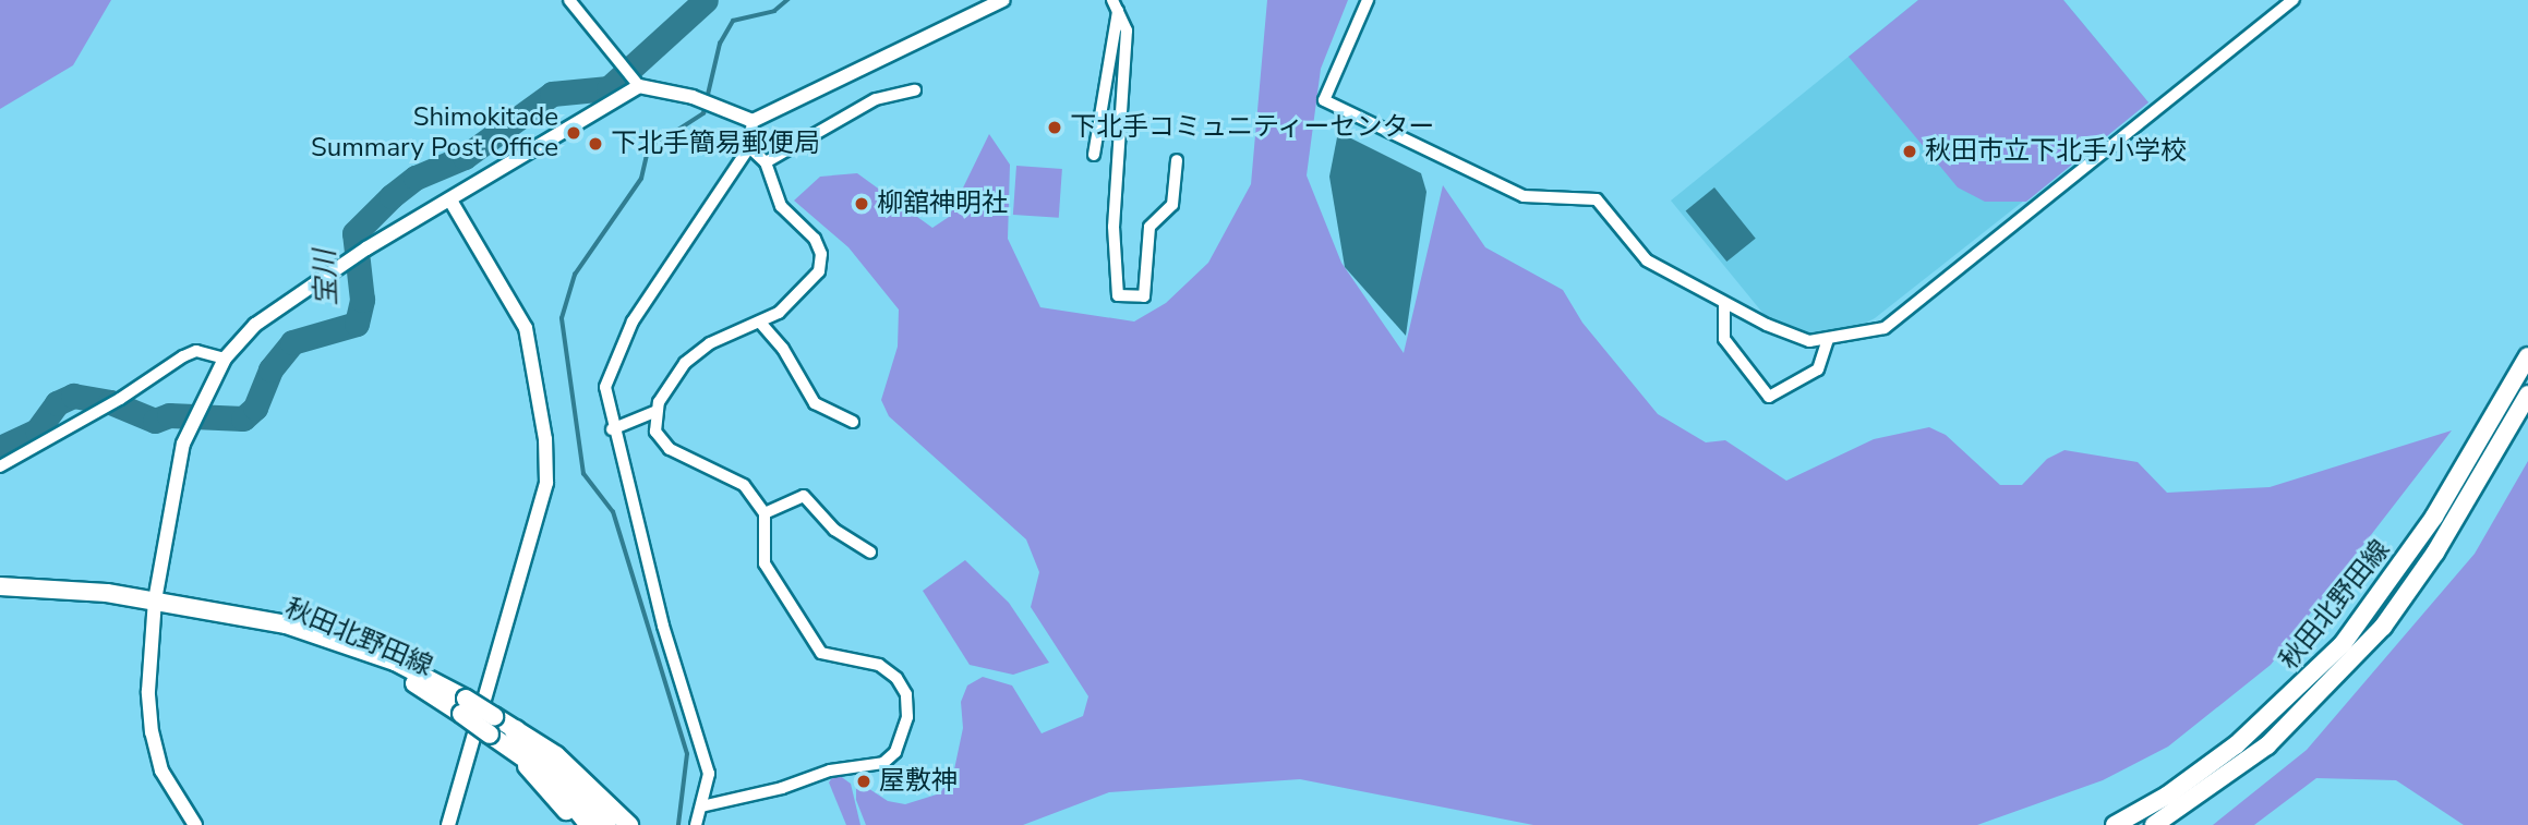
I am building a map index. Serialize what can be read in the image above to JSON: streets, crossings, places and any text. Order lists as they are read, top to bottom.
{
  "streets": {
    "main road": ["秋田北野田線"]
  },
  "water": ["宝川"],
  "places": [
    "下北手コミュニティーセンター",
    "Shimokitade Summary Post Office",
    "下北手簡易郵便局",
    "秋田市立下北手小学校",
    "柳舘神明社",
    "屋敷神"
  ]
}
